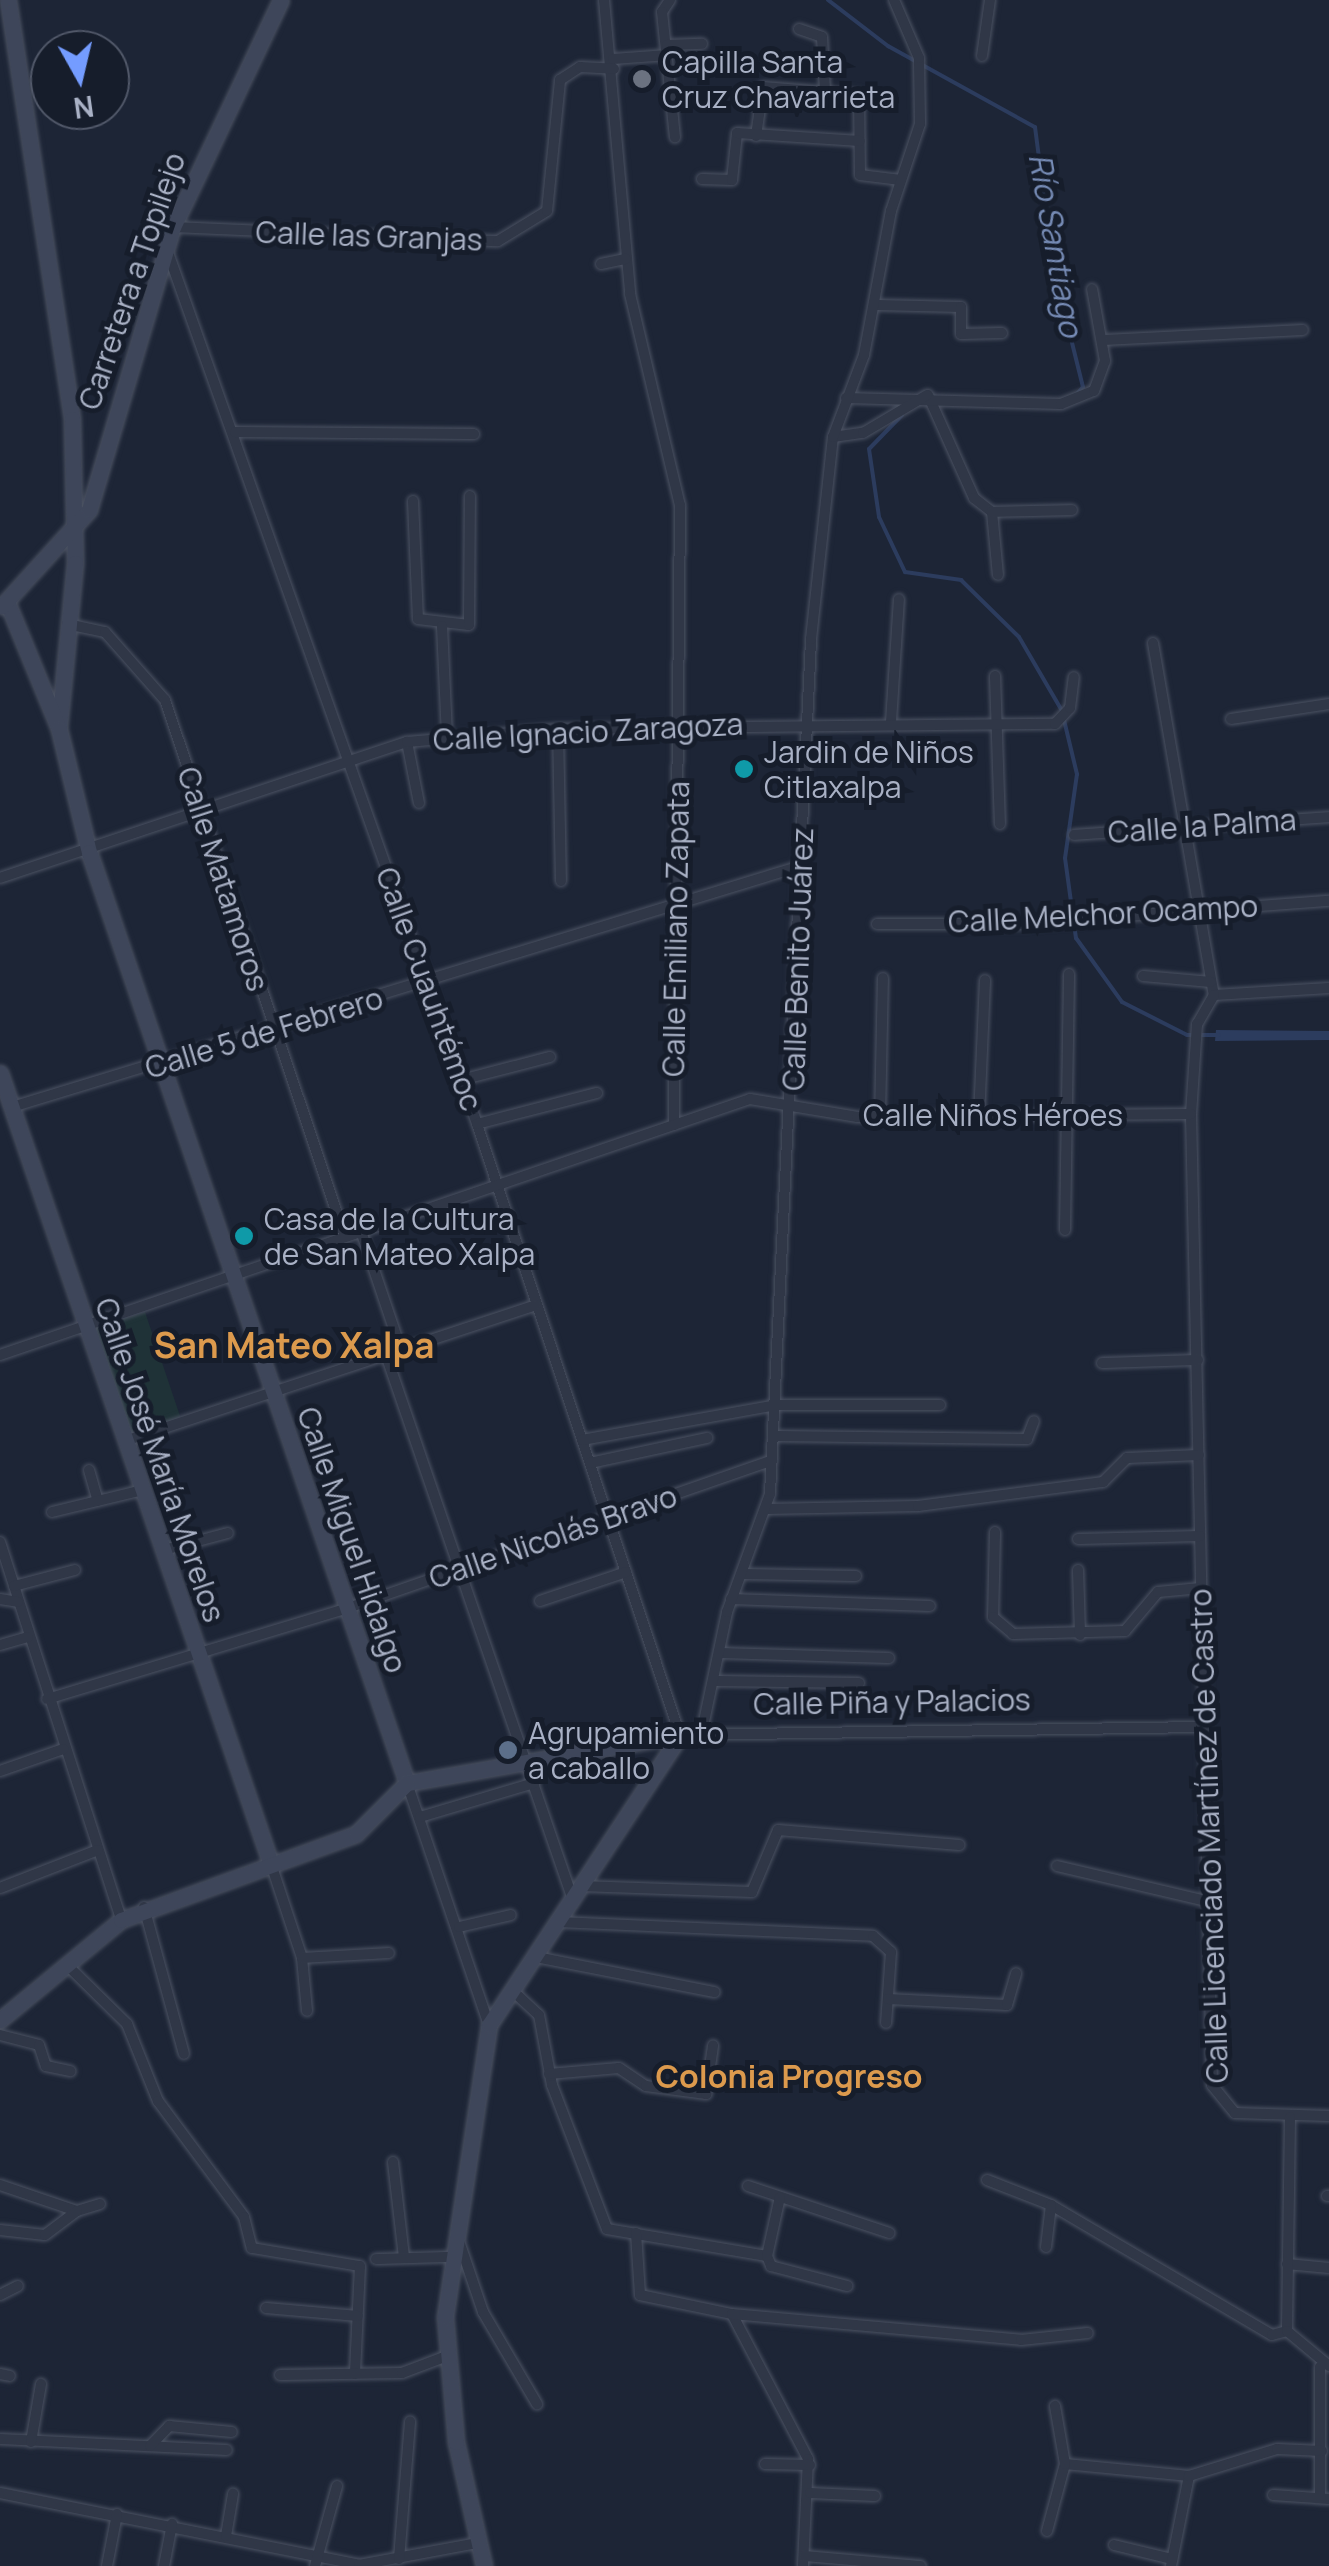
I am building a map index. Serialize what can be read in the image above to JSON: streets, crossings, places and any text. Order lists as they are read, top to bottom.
{
  "streets": {
    "main road": [
      "Carretera a Topilejo",
      "Calle José María Morelos",
      "Calle Miguel Hidalgo",
      "Calle Piña y Palacios"
    ],
    "street": [
      "Calle las Granjas",
      "Calle Ignacio Zaragoza",
      "Calle la Palma",
      "Calle Matamoros",
      "Calle Melchor Ocampo",
      "Calle Emiliano Zapata",
      "Calle Benito Juárez",
      "Calle Cuauhtémoc",
      "Calle 5 de Febrero",
      "Calle Niños Héroes",
      "Calle Nicolás Bravo",
      "Calle Licenciado Martínez de Castro"
    ]
  },
  "crossings": [
    ["Calle las Granjas", "Carretera a Topilejo"],
    ["Calle las Granjas", "Calle Emiliano Zapata"],
    ["Carretera a Topilejo", "Calle Cuauhtémoc"],
    ["Carretera a Topilejo", "Calle Miguel Hidalgo"],
    ["Calle Ignacio Zaragoza", "Calle Matamoros"],
    ["Calle Ignacio Zaragoza", "Calle Emiliano Zapata"],
    ["Calle Ignacio Zaragoza", "Calle Benito Juárez"],
    ["Calle Ignacio Zaragoza", "Calle Cuauhtémoc"],
    ["Calle Ignacio Zaragoza", "Calle Miguel Hidalgo"],
    ["Calle Matamoros", "Calle 5 de Febrero"],
    ["Calle Matamoros", "Calle Niños Héroes"],
    ["Calle Matamoros", "Calle Miguel Hidalgo"],
    ["Calle Emiliano Zapata", "Calle 5 de Febrero"],
    ["Calle Emiliano Zapata", "Calle Niños Héroes"],
    ["Calle Benito Juárez", "Calle 5 de Febrero"],
    ["Calle Benito Juárez", "Calle Niños Héroes"],
    ["Calle Benito Juárez", "Calle Nicolás Bravo"],
    ["Calle Benito Juárez", "Calle Piña y Palacios"],
    ["Calle Cuauhtémoc", "Calle 5 de Febrero"],
    ["Calle Cuauhtémoc", "Calle Niños Héroes"],
    ["Calle Cuauhtémoc", "Calle Nicolás Bravo"],
    ["Calle Cuauhtémoc", "Calle Piña y Palacios"],
    ["Calle 5 de Febrero", "Calle José María Morelos"],
    ["Calle 5 de Febrero", "Calle Miguel Hidalgo"],
    ["Calle Niños Héroes", "Calle José María Morelos"],
    ["Calle Niños Héroes", "Calle Miguel Hidalgo"],
    ["Calle Niños Héroes", "Calle Licenciado Martínez de Castro"],
    ["Calle José María Morelos", "Calle Nicolás Bravo"],
    ["Calle Nicolás Bravo", "Calle Miguel Hidalgo"],
    ["Calle Miguel Hidalgo", "Calle Piña y Palacios"],
    ["Calle Piña y Palacios", "Calle Licenciado Martínez de Castro"]
  ],
  "districts": ["San Mateo Xalpa", "Colonia Progreso"],
  "water": ["Río Santiago"],
  "places": [
    "Capilla Santa Cruz Chavarrieta",
    "Jardin de Niños Citlaxalpa",
    "Casa de la Cultura de San Mateo Xalpa",
    "Agrupamiento a caballo"
  ],
  "north": "bottom"
}
